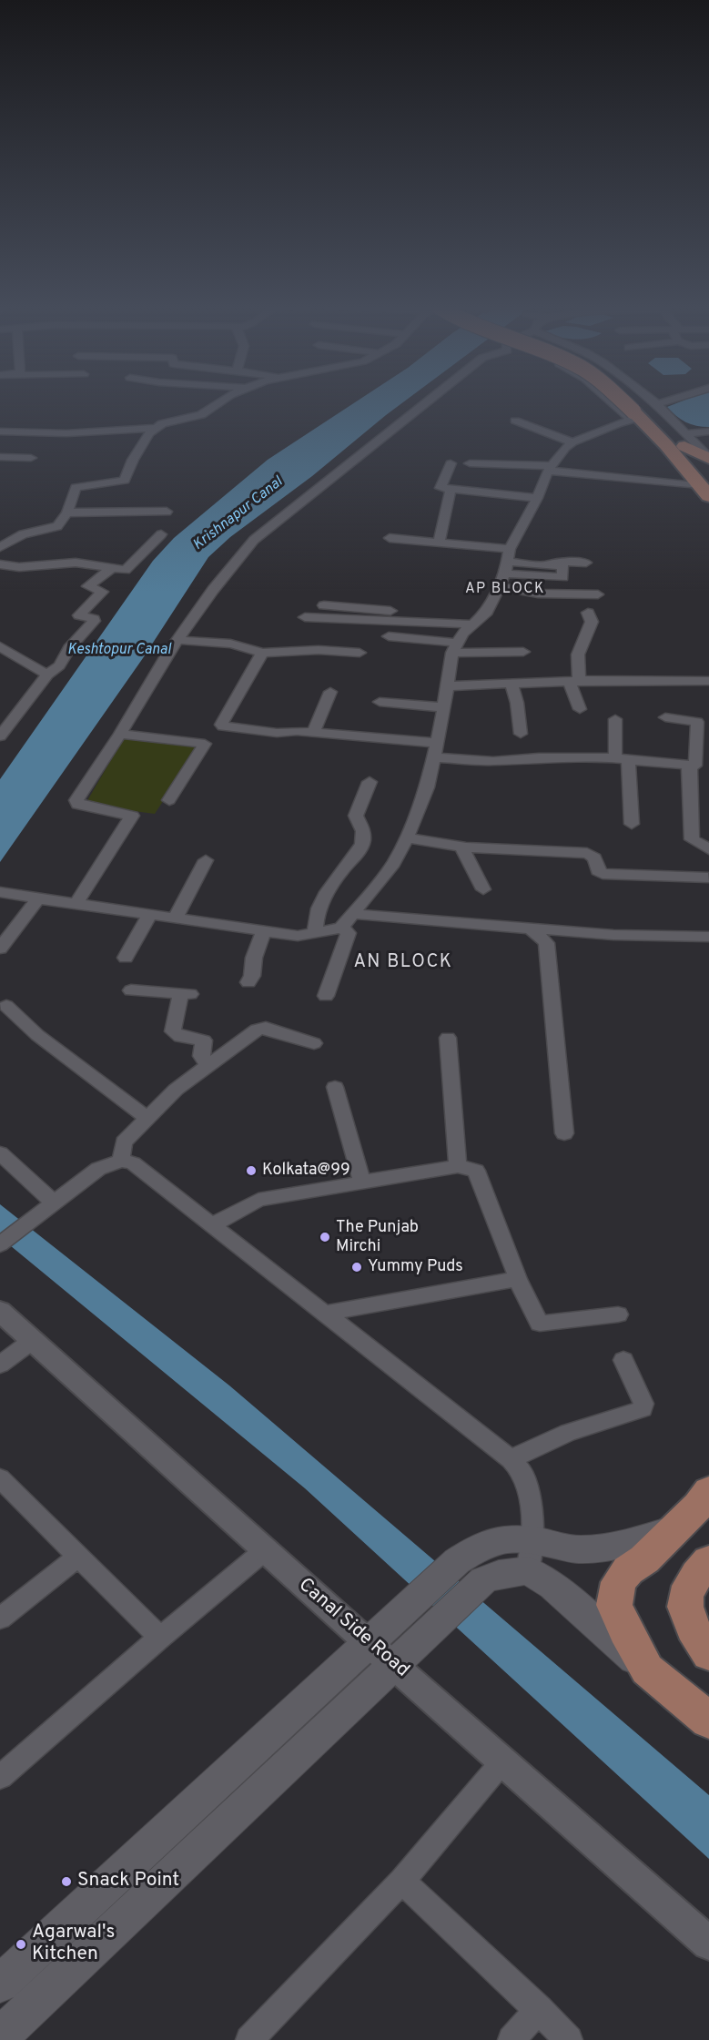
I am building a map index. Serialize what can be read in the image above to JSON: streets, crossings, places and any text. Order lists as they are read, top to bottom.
{
  "streets": {
    "street": ["Canal Side Road"]
  },
  "districts": ["AP BLOCK", "AN BLOCK"],
  "water": ["Krishnapur Canal", "Keshtopur Canal"],
  "places": [
    "Kolkata@99",
    "The Punjab Mirchi",
    "Yummy Puds",
    "Snack Point",
    "Agarwal's Kitchen"
  ]
}
